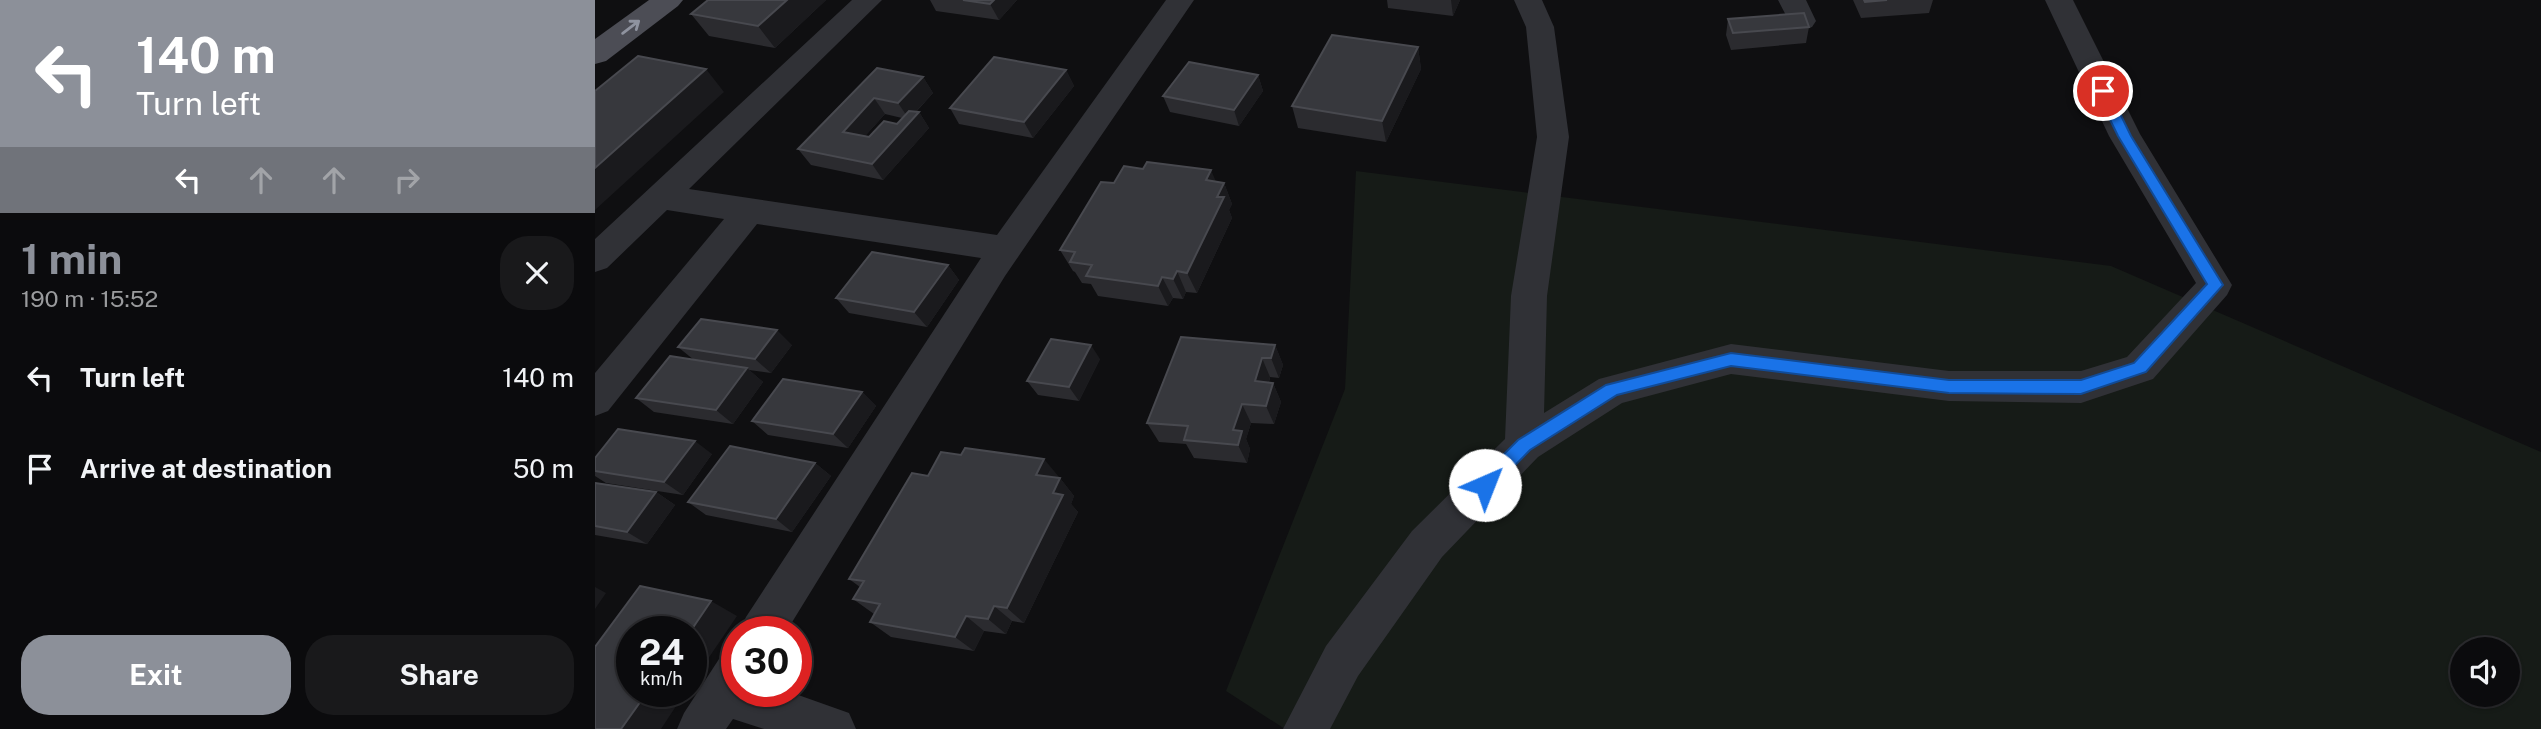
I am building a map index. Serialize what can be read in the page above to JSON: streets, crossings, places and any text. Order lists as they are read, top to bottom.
{
  "page": {
    "turn": ["140 m", "Turn left"],
    "heading": ["1 min", "190 m · 15:52"],
    "list": [
      {
        "name": "Turn left",
        "value": "140 m"
      },
      {
        "name": "Arrive at destination",
        "value": "50 m"
      }
    ],
    "speed": "24 km/h",
    "limit": "30",
    "buttons": ["Exit", "Share"]
  }
}
